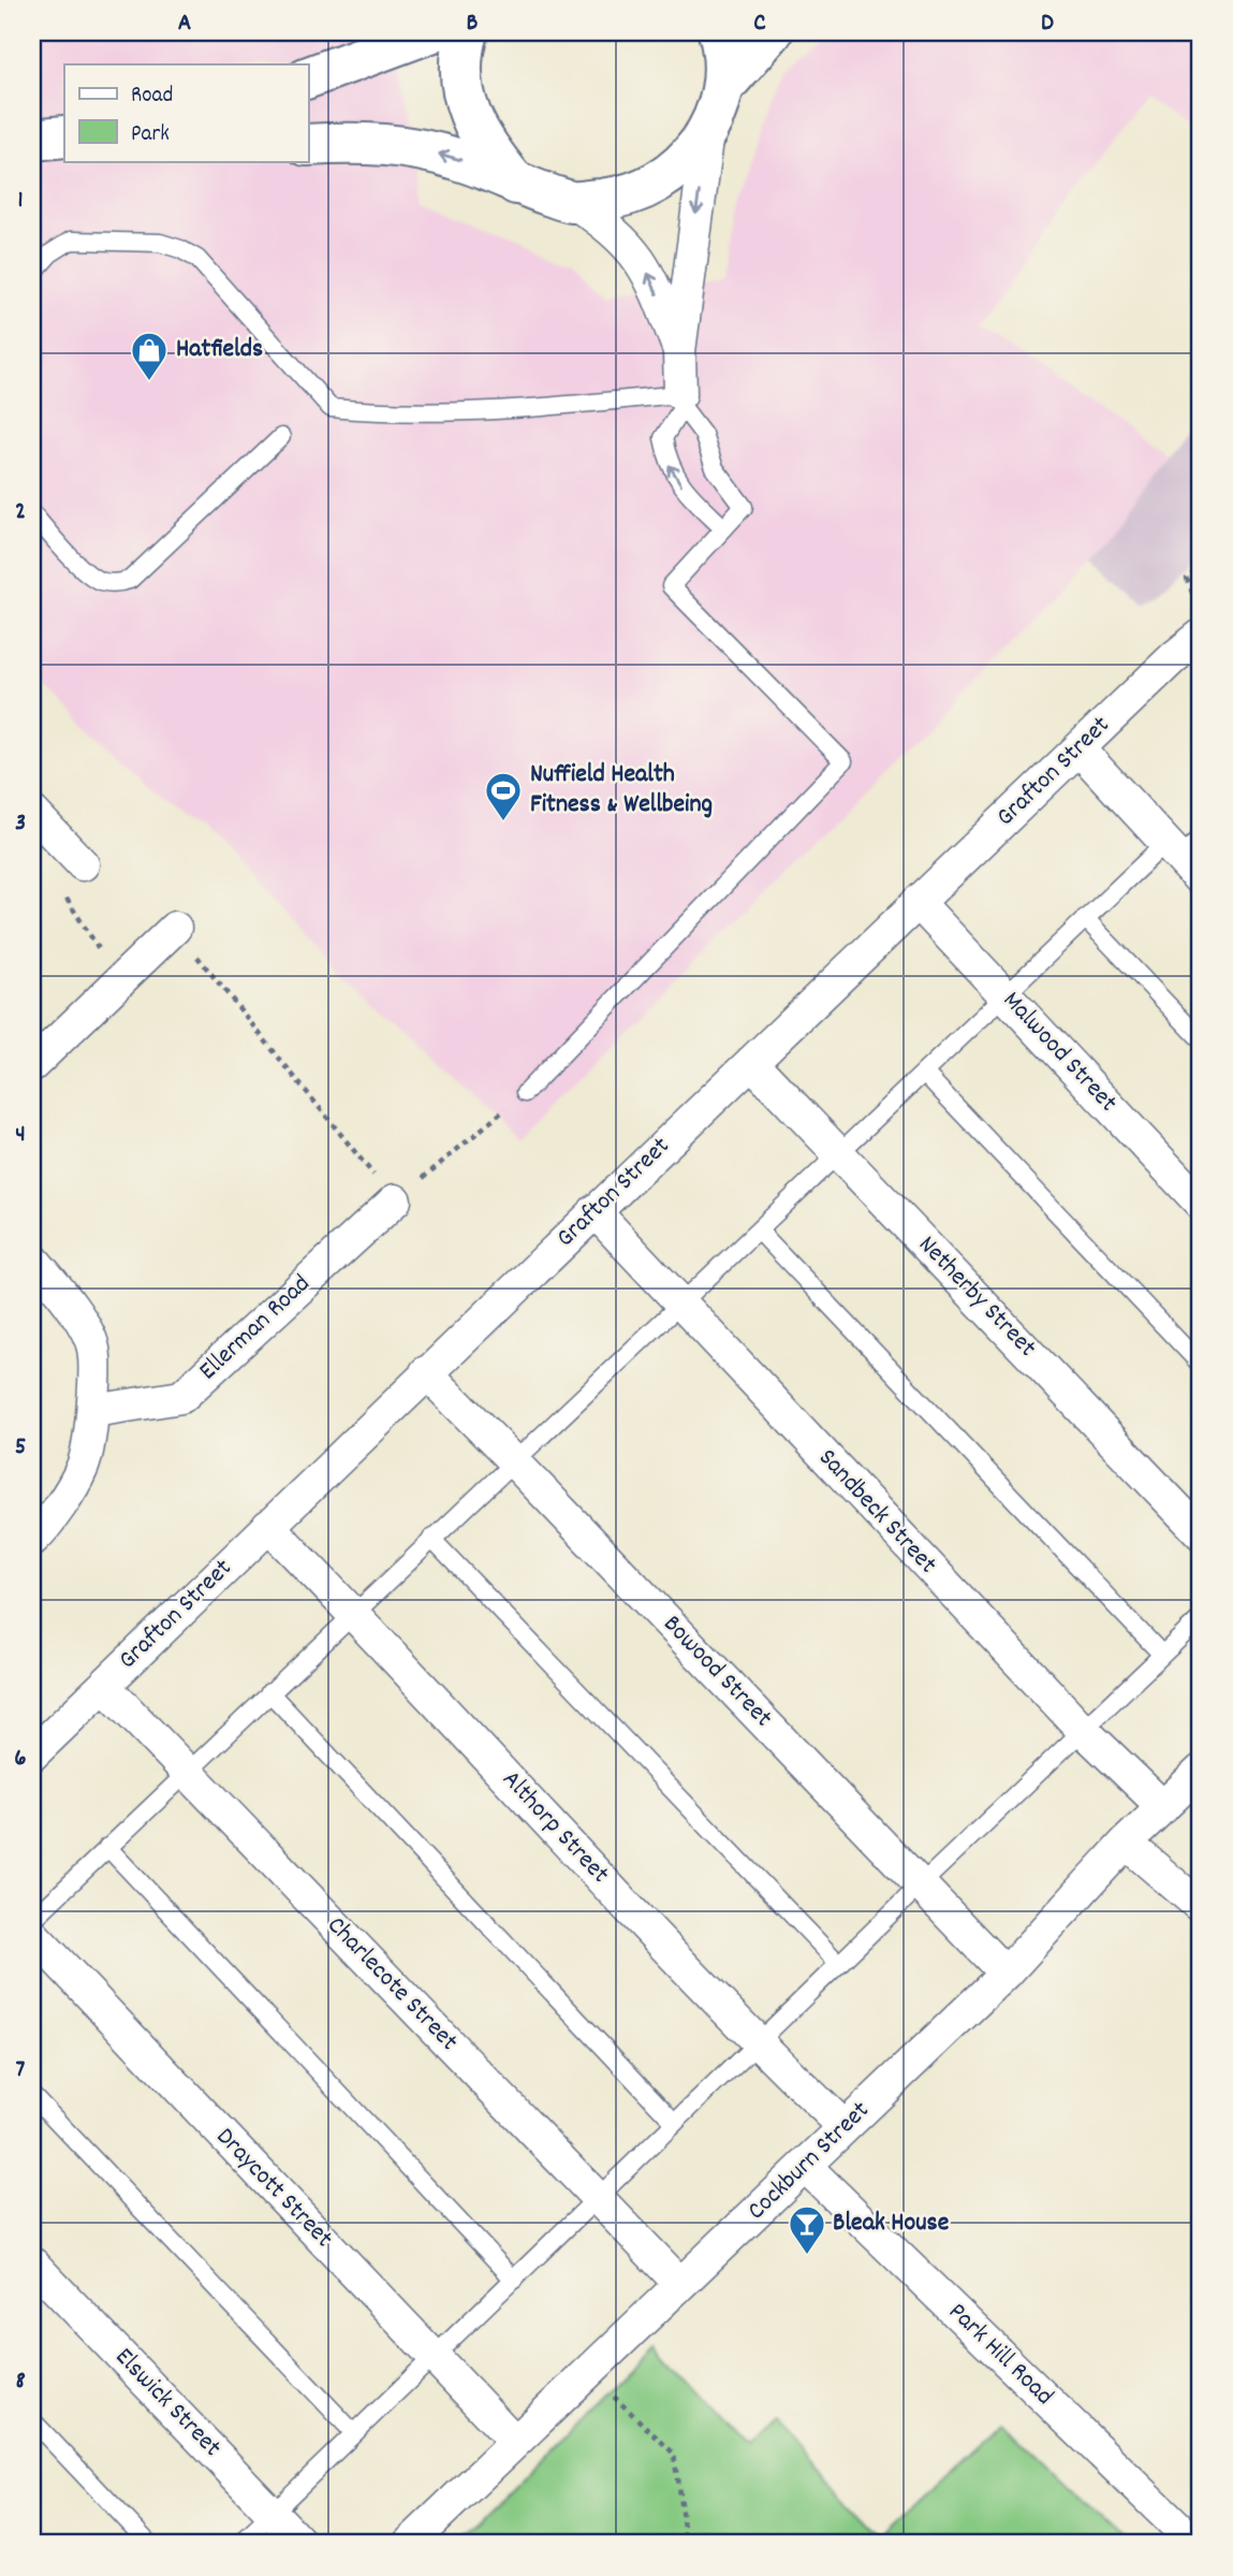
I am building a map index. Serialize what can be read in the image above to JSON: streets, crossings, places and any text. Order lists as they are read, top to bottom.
{
  "streets": {
    "street": [
      "Grafton Street",
      "Malwood Street",
      "Netherby Street",
      "Ellerman Road",
      "Sandbeck Street",
      "Bowood Street",
      "Althorp Street",
      "Charlecote Street",
      "Cockburn Street",
      "Draycott Street",
      "Park Hill Road",
      "Elswick Street"
    ]
  },
  "crossings": [
    ["Grafton Street", "Malwood Street"],
    ["Grafton Street", "Netherby Street"],
    ["Grafton Street", "Sandbeck Street"],
    ["Grafton Street", "Bowood Street"],
    ["Grafton Street", "Althorp Street"],
    ["Grafton Street", "Charlecote Street"],
    ["Sandbeck Street", "Cockburn Street"],
    ["Bowood Street", "Cockburn Street"],
    ["Althorp Street", "Cockburn Street"],
    ["Charlecote Street", "Cockburn Street"],
    ["Cockburn Street", "Draycott Street"],
    ["Cockburn Street", "Park Hill Road"]
  ],
  "places": {
    "shop": ["Hatfields"],
    "sports": ["Nuffield Health Fitness & Wellbeing"],
    "bar": ["Bleak House"]
  },
  "legend": ["Road", "Park"],
  "grid": {
    "columns": [
      "A",
      "B",
      "C",
      "D"
    ],
    "rows": [
      "1",
      "2",
      "3",
      "4",
      "5",
      "6",
      "7",
      "8"
    ]
  }
}
